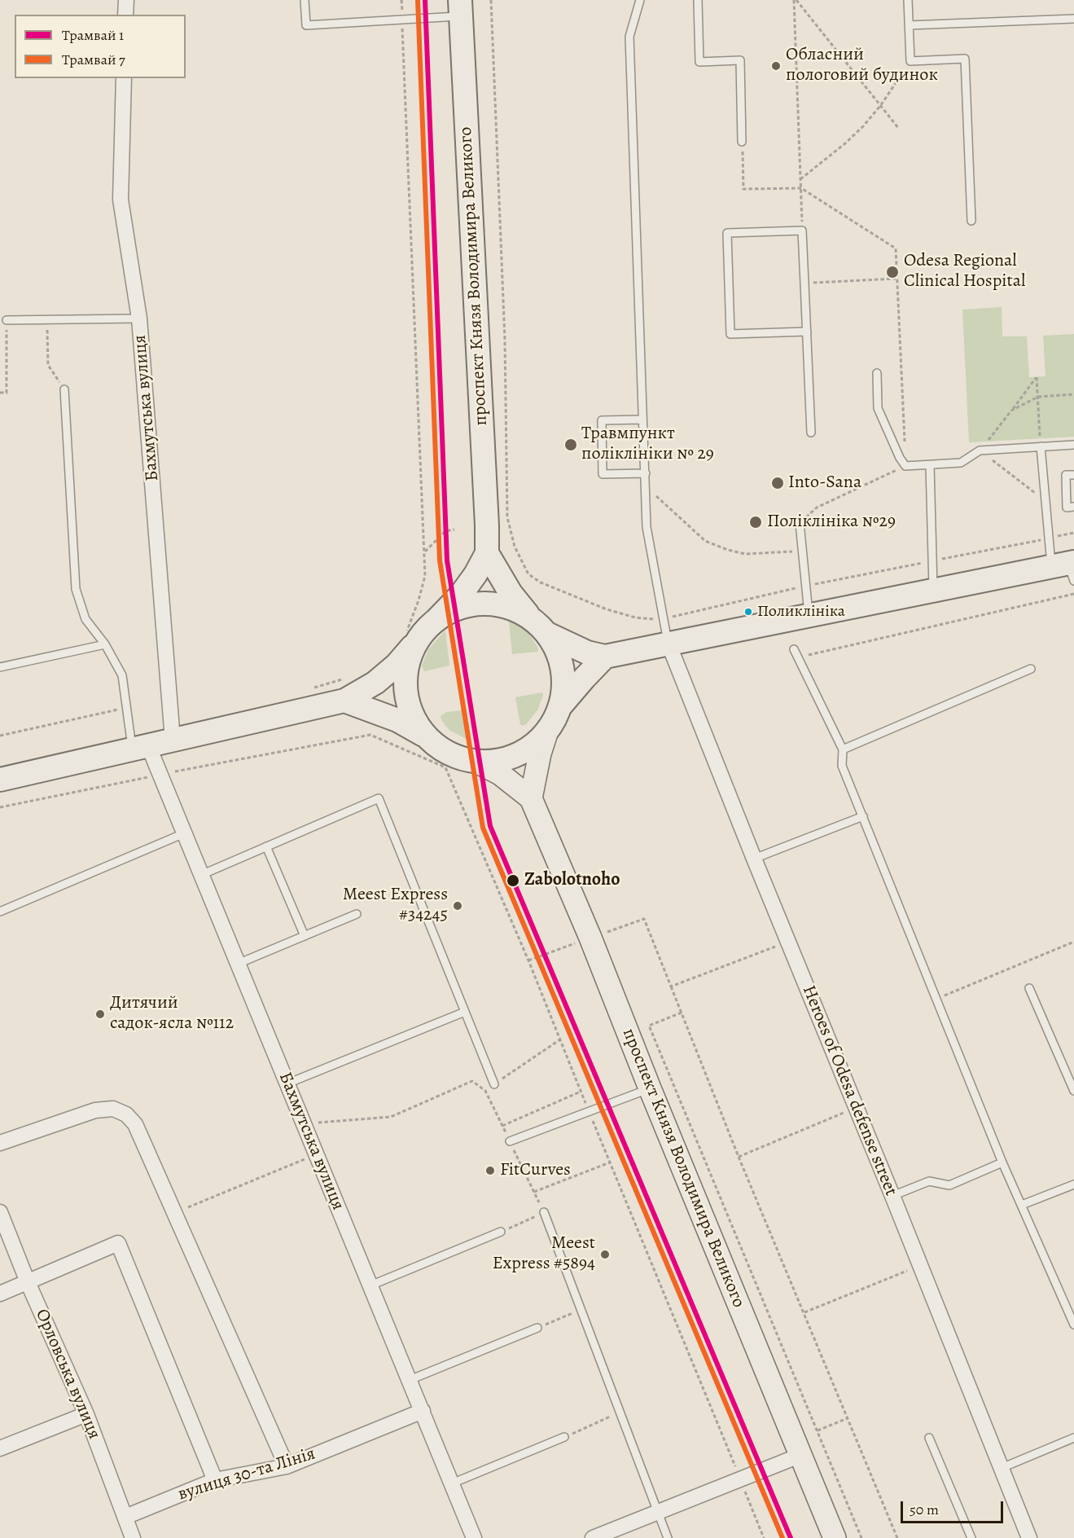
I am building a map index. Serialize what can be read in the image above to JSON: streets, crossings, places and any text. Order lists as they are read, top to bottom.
{
  "streets": {
    "highway": ["проспект Князя Володимира Великого"],
    "street": [
      "Бахмутська вулиця",
      "Heroes of Odesa defense street",
      "Орловська вулиця",
      "вулиця 30-та Лінія"
    ]
  },
  "crossings": [
    ["Бахмутська вулиця", "вулиця 30-та Лінія"],
    ["Орловська вулиця", "вулиця 30-та Лінія"]
  ],
  "places": [
    "Обласний пологовий будинок",
    "Odesa Regional Clinical Hospital",
    "Травмпункт поліклініки № 29",
    "Into-Sana",
    "Поліклініка №29",
    "Поликлініка",
    "Zabolotnoho",
    "Meest Express #34245",
    "Дитячий садок-ясла №112",
    "FitCurves",
    "Meest Express #5894"
  ],
  "lines": ["tram line 1", "tram line 7"],
  "legend": ["Трамвай 1", "Трамвай 7"],
  "scale_bar": "50 m"
}
